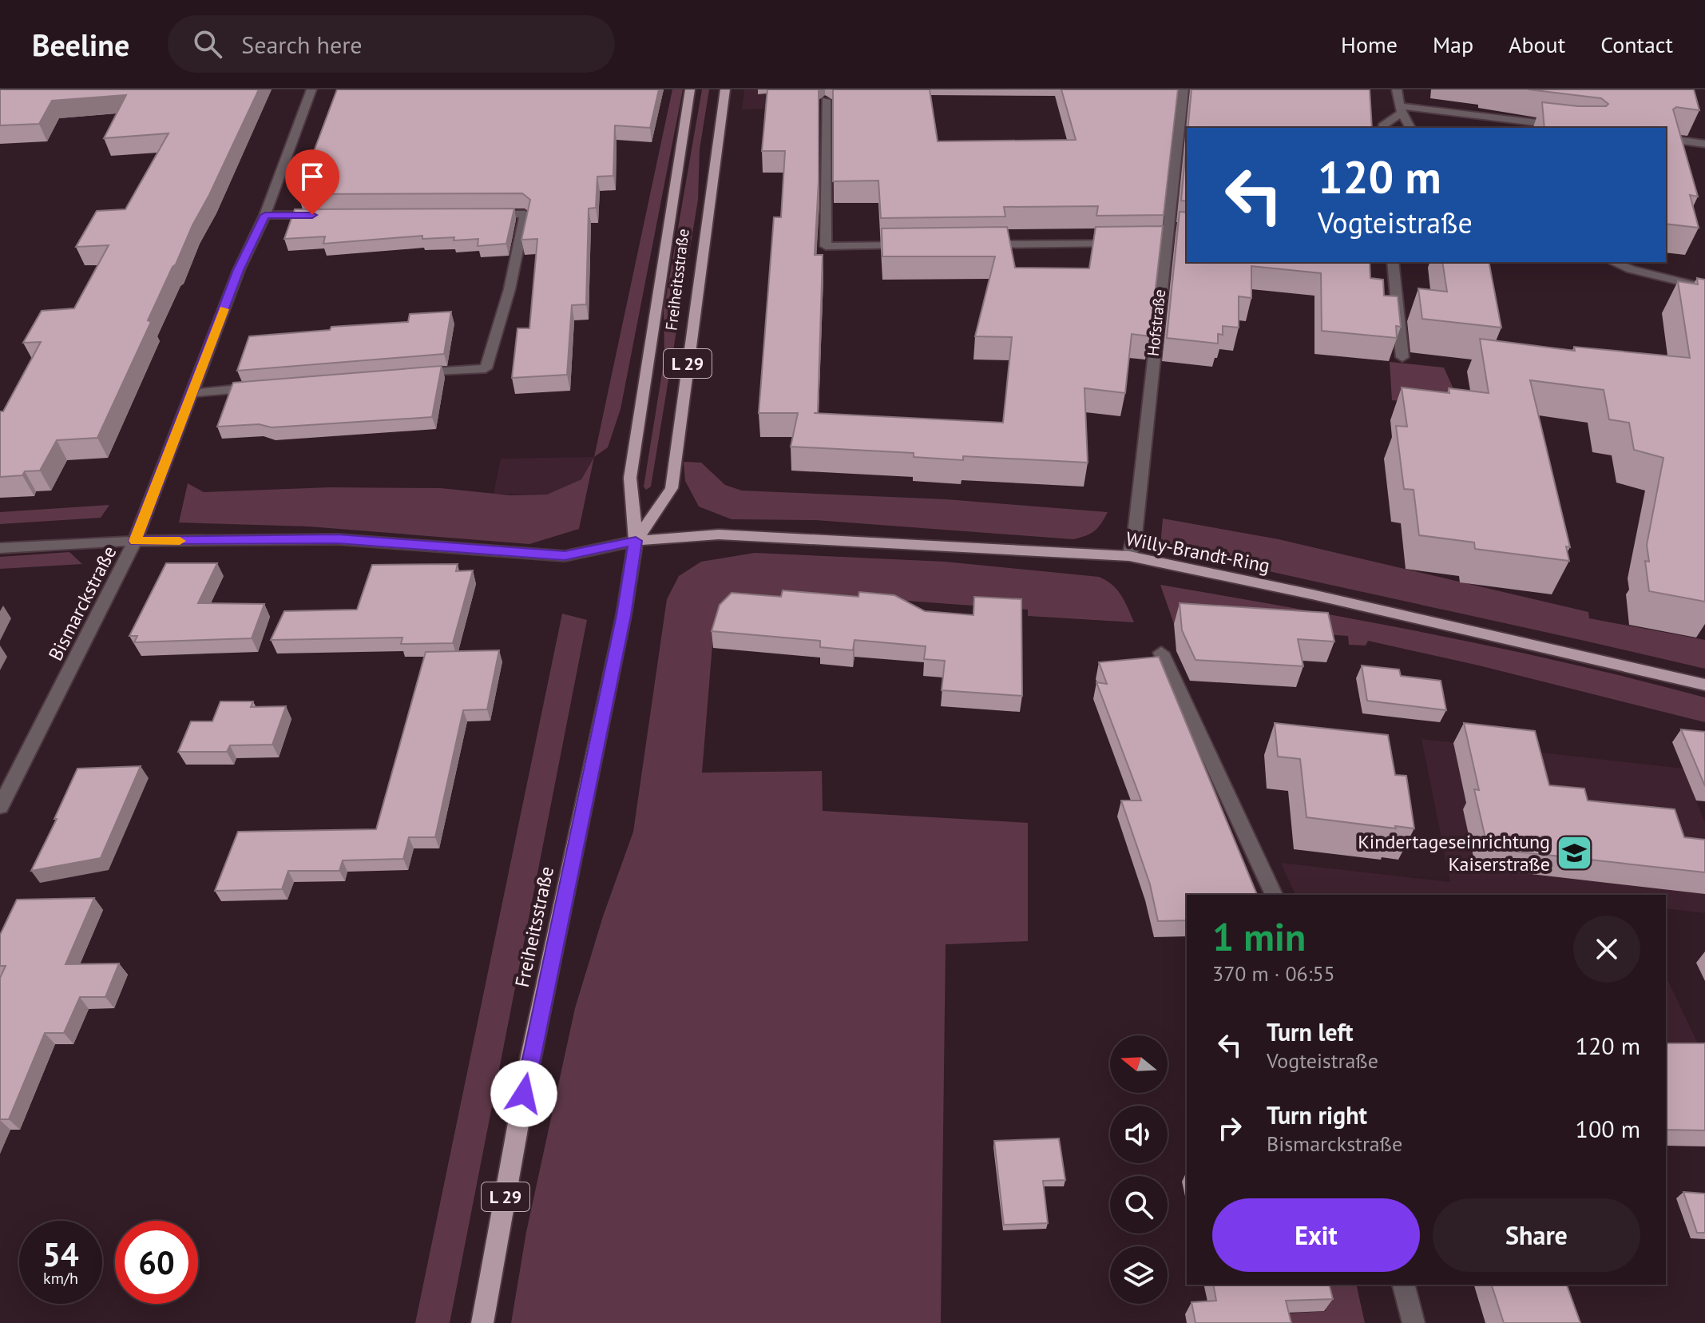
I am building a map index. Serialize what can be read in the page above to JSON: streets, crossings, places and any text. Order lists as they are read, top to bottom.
{
  "streets": {
    "main road": ["Freiheitsstraße", "L 29", "Willy-Brandt-Ring"],
    "street": ["Hofstraße", "Bismarckstraße"]
  },
  "crossings": [
    ["Freiheitsstraße", "Willy-Brandt-Ring"],
    ["Hofstraße", "Willy-Brandt-Ring"]
  ],
  "places": {
    "school or university": ["Kindertageseinrichtung Kaiserstraße"]
  },
  "north": "left",
  "page": {
    "header": "Beeline",
    "search": "Search here",
    "nav": [
      "Home",
      "Map",
      "About",
      "Contact"
    ],
    "turn": ["120 m", "Vogteistraße"],
    "heading": ["1 min", "370 m · 06:55"],
    "list": [
      {
        "name": "Turn left",
        "note": "Vogteistraße",
        "value": "120 m"
      },
      {
        "name": "Turn right",
        "note": "Bismarckstraße",
        "value": "100 m"
      }
    ],
    "buttons": ["Exit", "Share"],
    "speed": "54 km/h",
    "limit": "60"
  }
}
